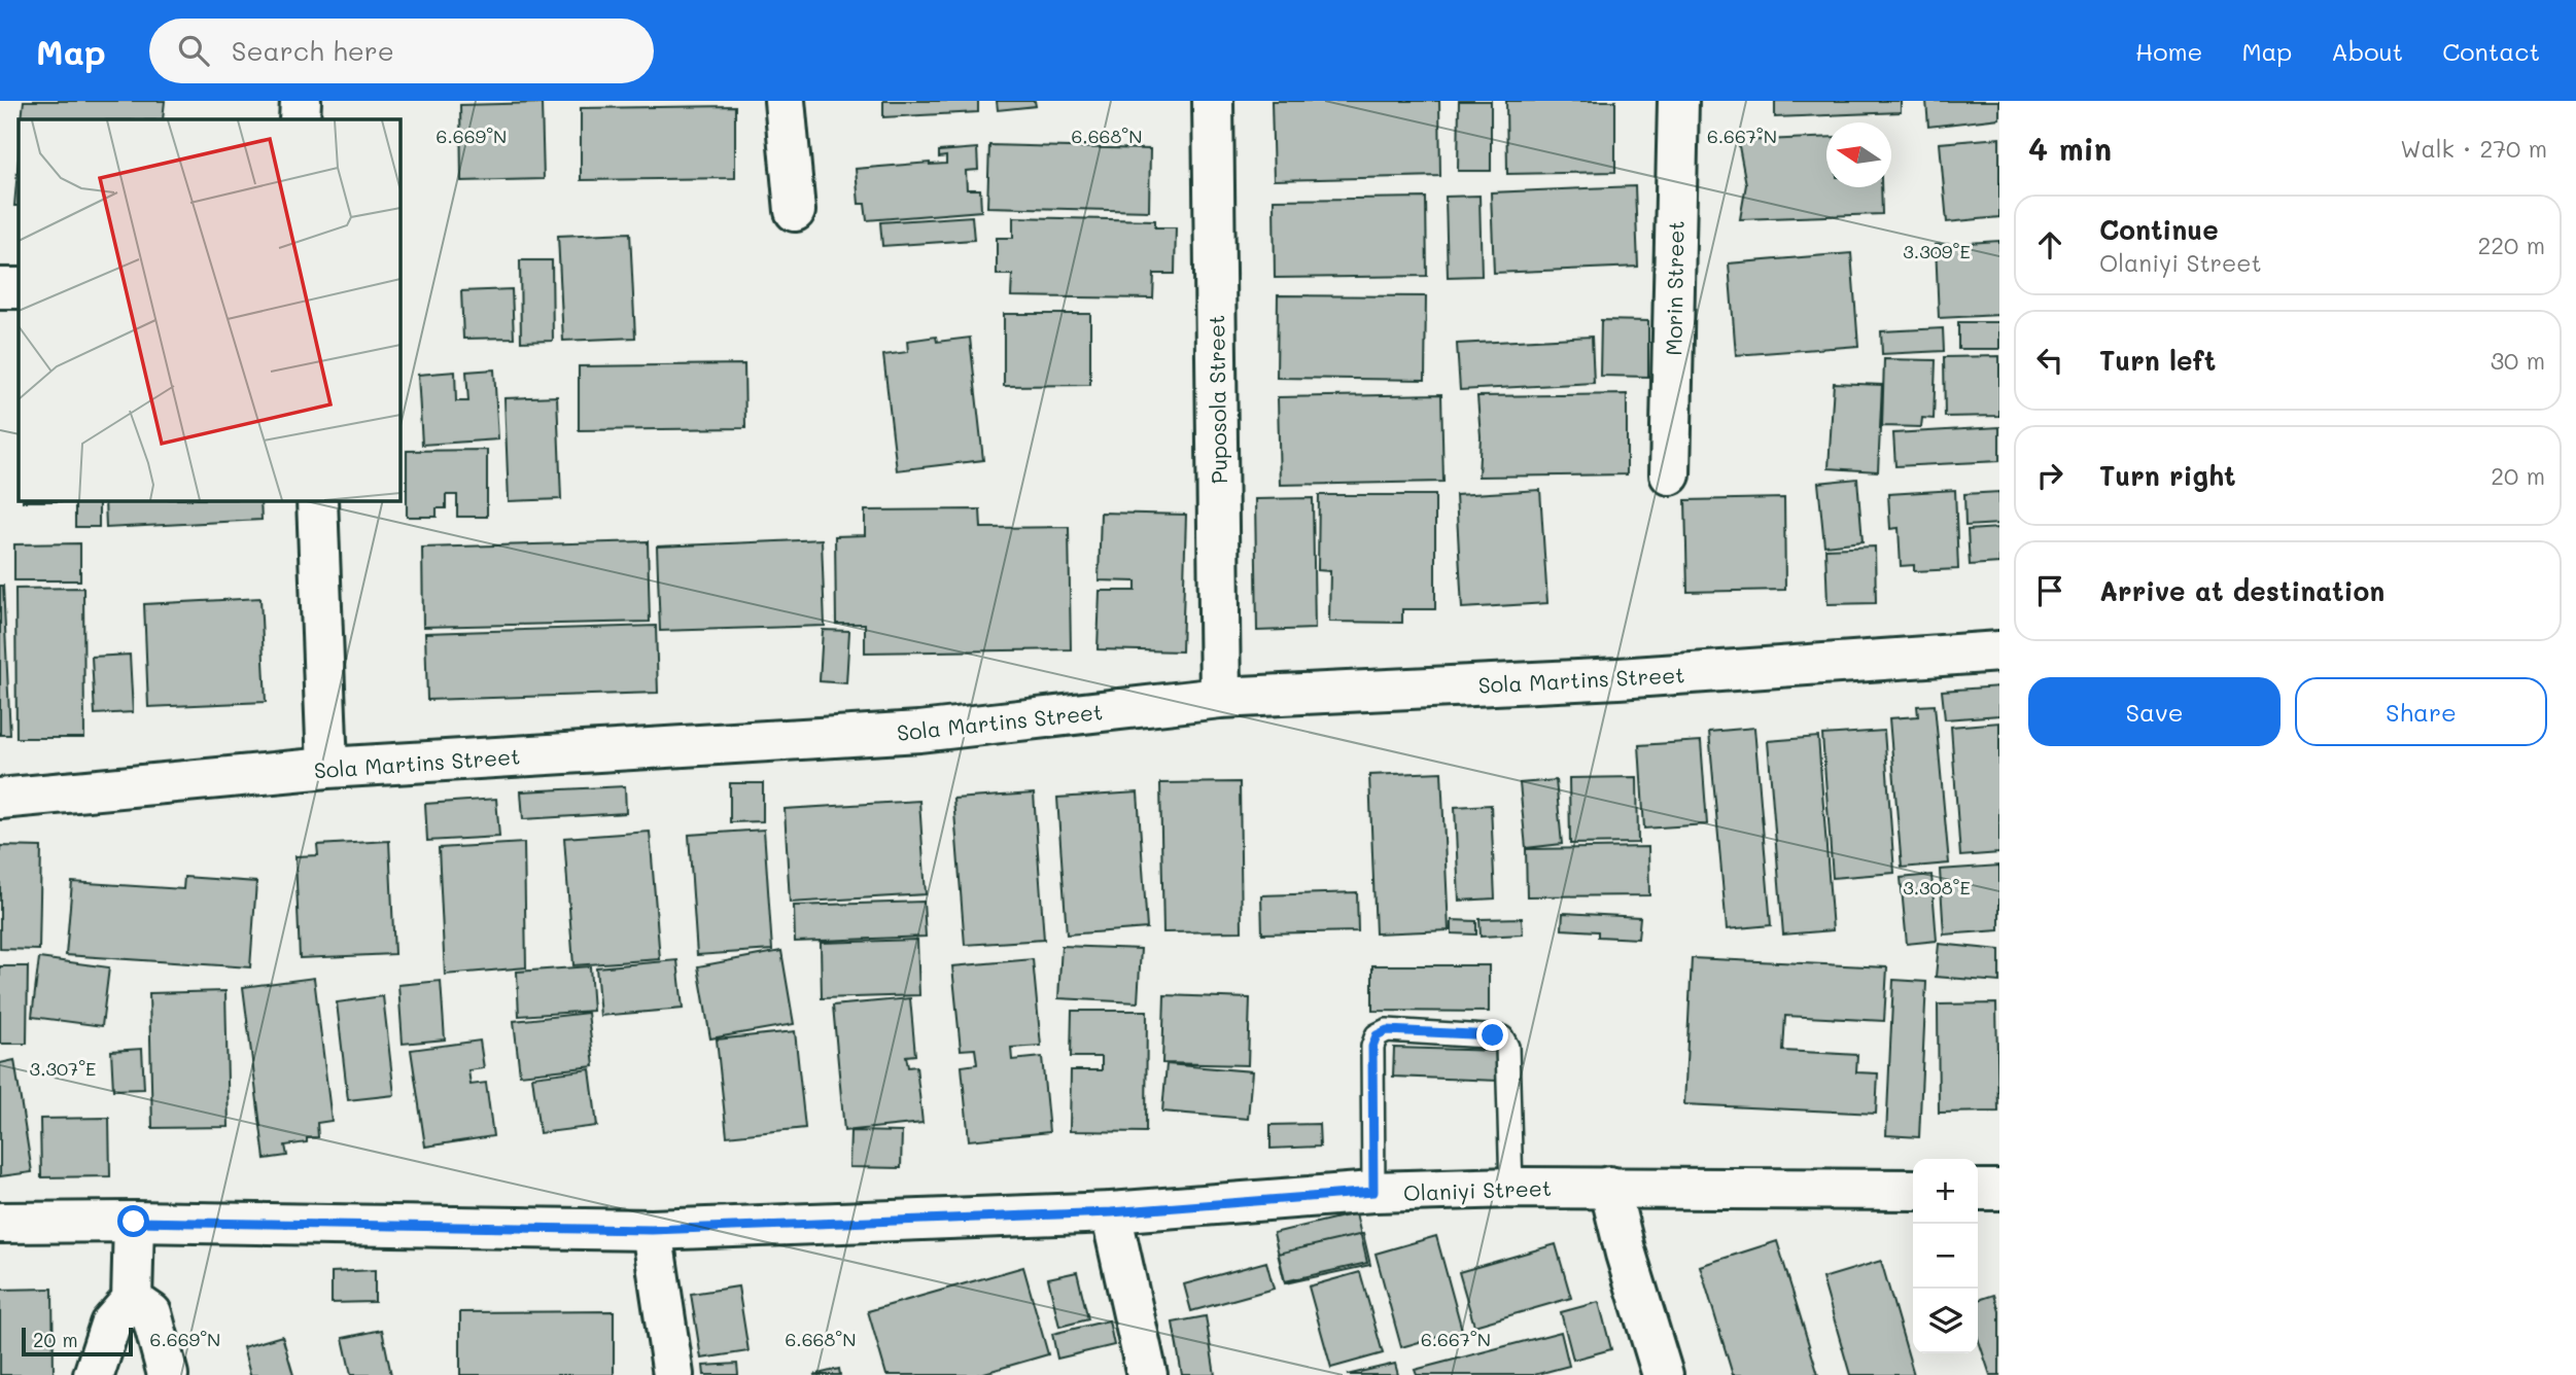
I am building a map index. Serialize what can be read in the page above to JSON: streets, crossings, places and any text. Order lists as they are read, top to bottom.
{
  "streets": {
    "street": [
      "Morin Street",
      "Puposola Street",
      "Sola Martins Street",
      "Olaniyi Street"
    ]
  },
  "crossings": [
    ["Puposola Street", "Sola Martins Street"]
  ],
  "scale_bar": "20 m",
  "north": "left",
  "page": {
    "header": "Map",
    "search": "Search here",
    "nav": [
      "Home",
      "Map",
      "About",
      "Contact"
    ],
    "heading": ["4 min", "Walk · 270 m"],
    "list": [
      ["Continue", "Olaniyi Street", "220 m"],
      ["Turn left", "30 m"],
      ["Turn right", "20 m"],
      "Arrive at destination"
    ],
    "buttons": ["Save", "Share"],
    "map_buttons": ["+", "−"],
    "scale": "20 m"
  },
  "coordinates": [
    "6.669°N",
    "6.668°N",
    "6.667°N",
    "3.309°E",
    "3.308°E",
    "3.307°E"
  ]
}
